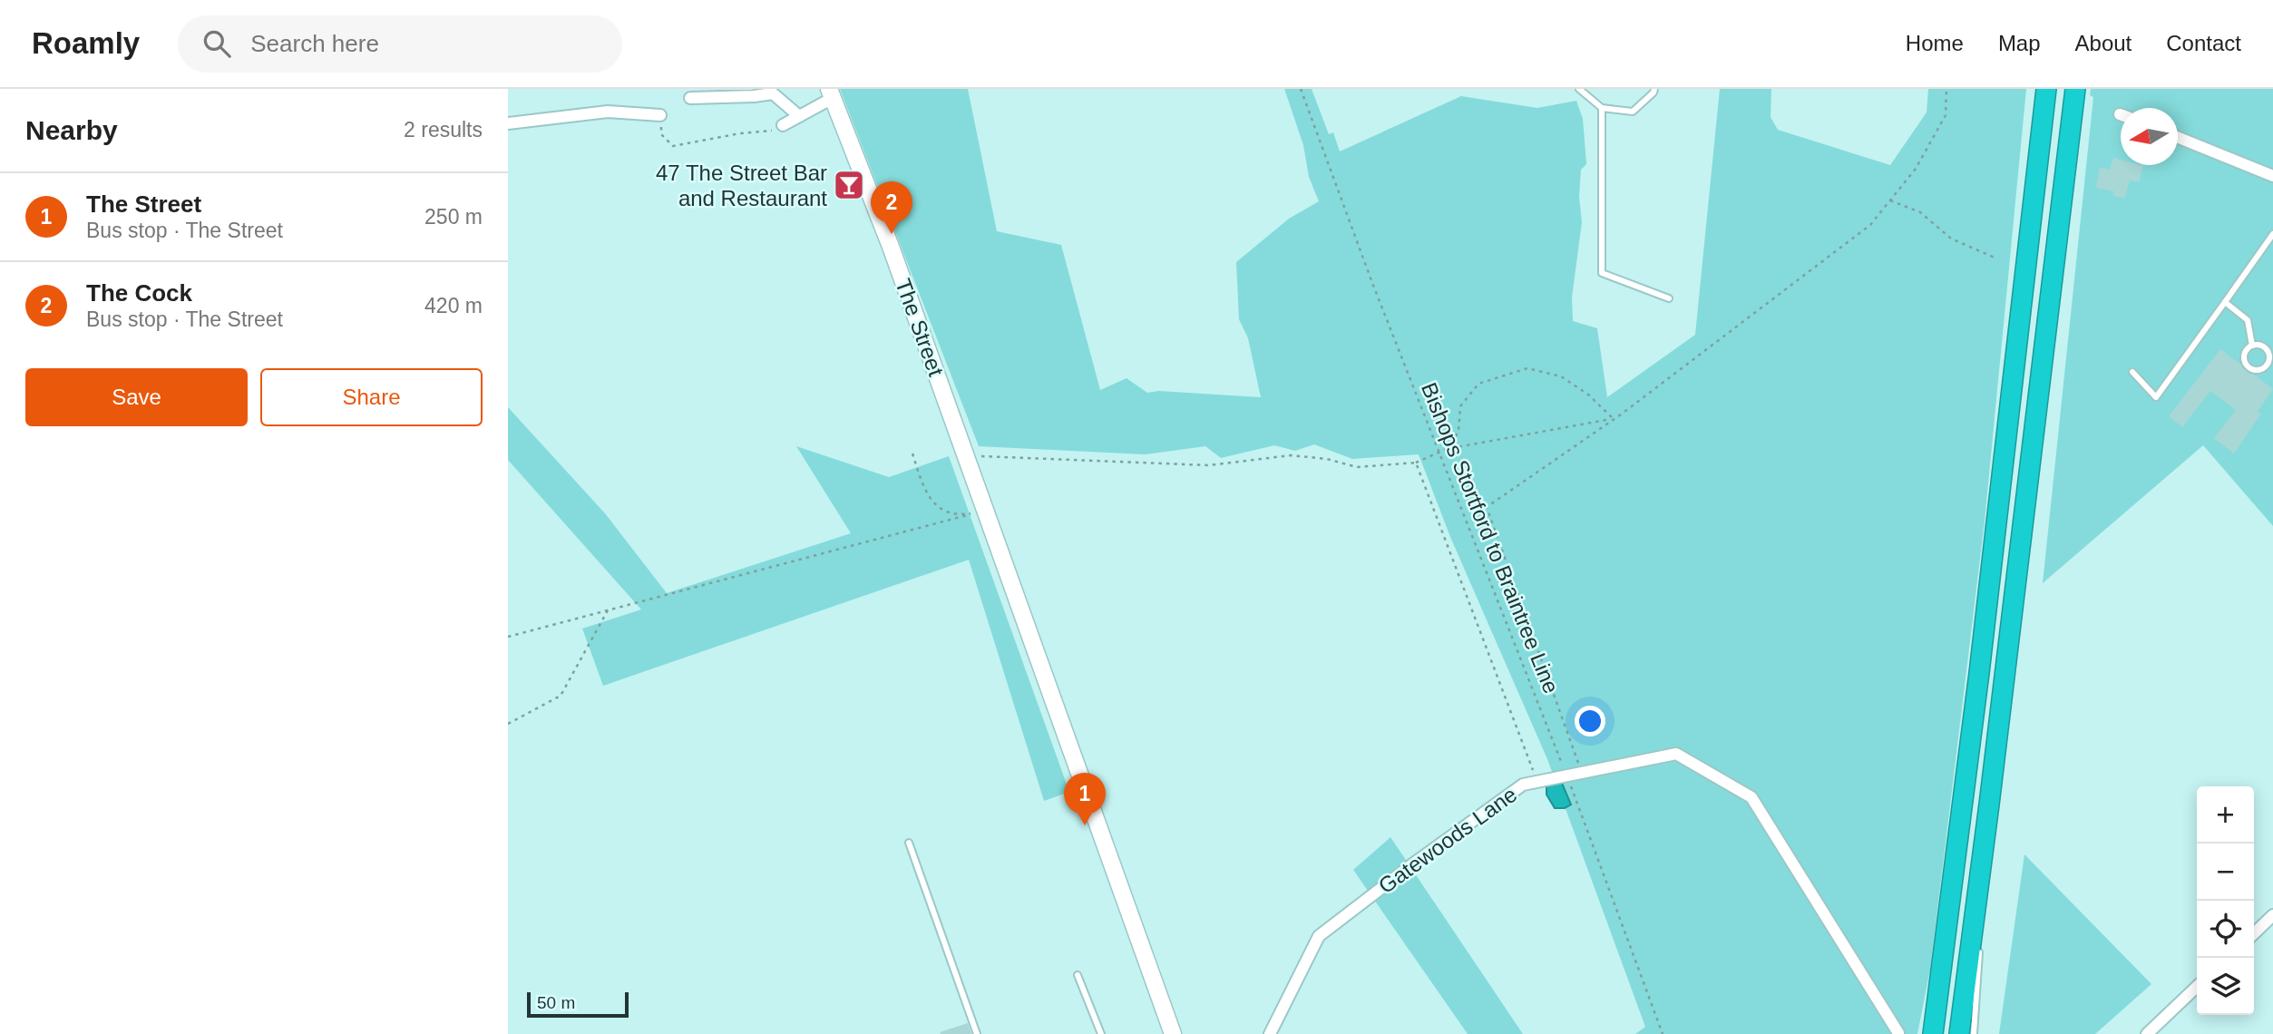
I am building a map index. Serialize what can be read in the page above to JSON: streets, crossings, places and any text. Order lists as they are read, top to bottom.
{
  "streets": {
    "street": ["The Street", "Gatewoods Lane"],
    "path": ["Bishops Stortford to Braintree Line"]
  },
  "crossings": [
    ["Bishops Stortford to Braintree Line", "Gatewoods Lane"]
  ],
  "places": {
    "bar": ["47 The Street Bar and Restaurant"]
  },
  "scale_bar": "50 m",
  "north": "left",
  "page": {
    "header": "Roamly",
    "search": "Search here",
    "nav": [
      "Home",
      "Map",
      "About",
      "Contact"
    ],
    "heading": ["Nearby", "2 results"],
    "list": [
      {
        "mark": "1",
        "name": "The Street",
        "note": "Bus stop · The Street",
        "value": "250 m"
      },
      {
        "mark": "2",
        "name": "The Cock",
        "note": "Bus stop · The Street",
        "value": "420 m"
      }
    ],
    "pins": ["2", "1"],
    "buttons": ["Save", "Share"],
    "map_buttons": ["+", "−"],
    "scale": "50 m"
  }
}
